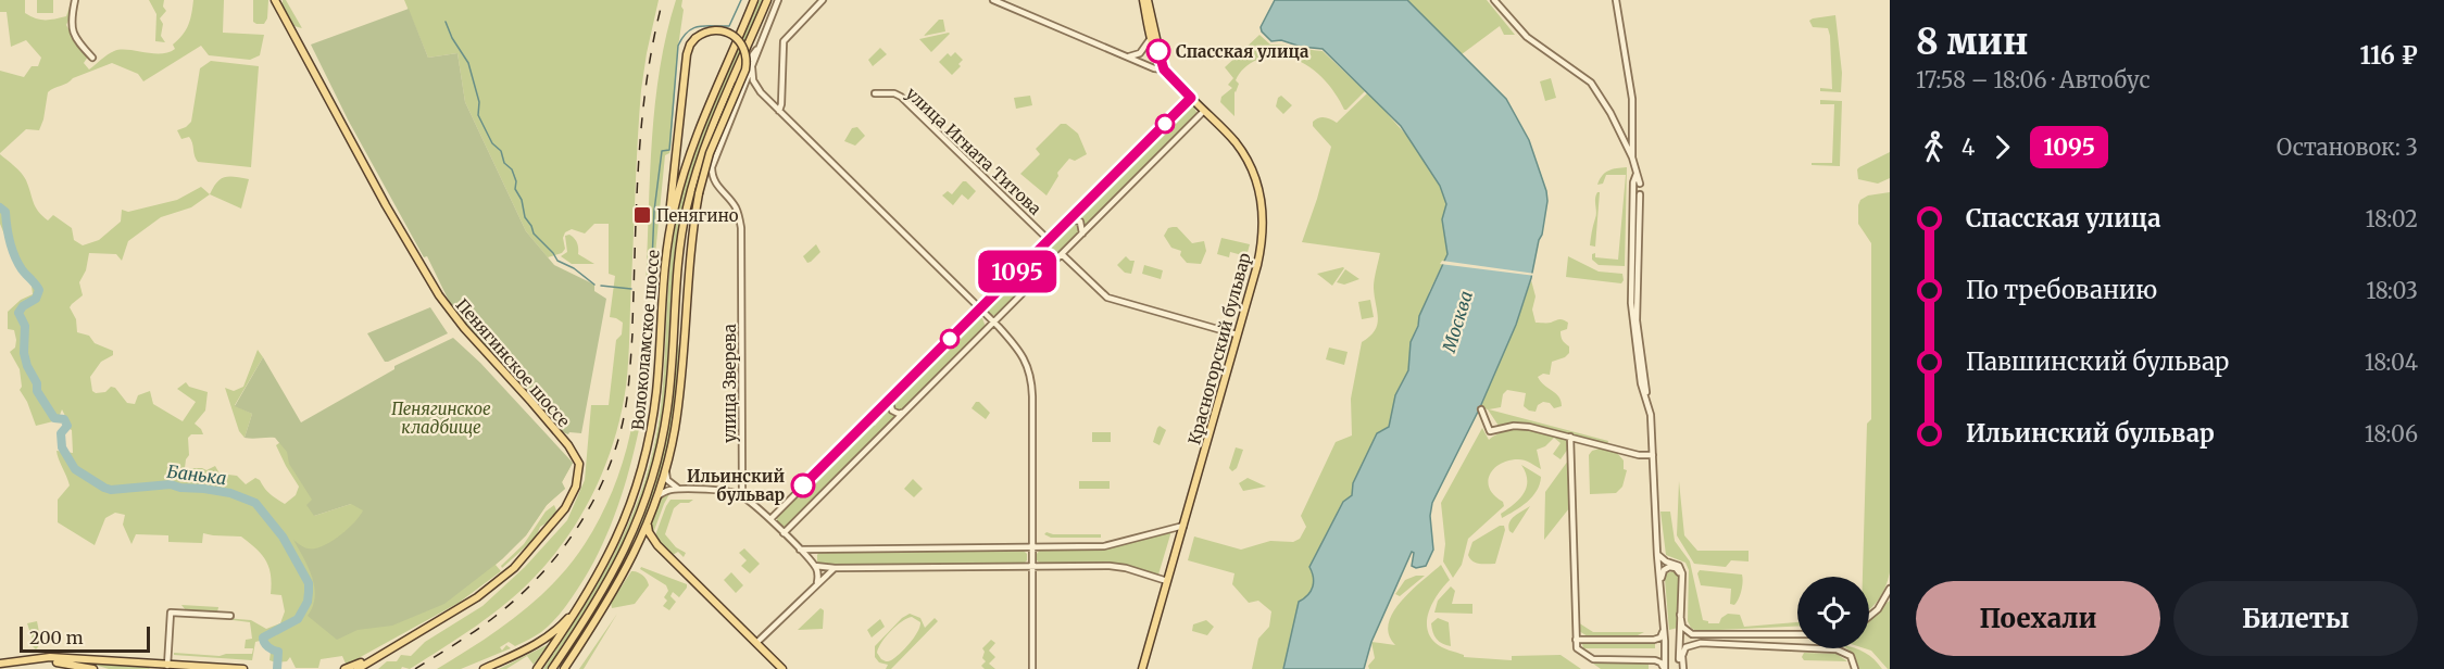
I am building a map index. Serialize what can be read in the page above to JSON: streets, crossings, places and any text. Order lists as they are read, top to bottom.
{
  "streets": {
    "main road": ["Волоколамское шоссе", "Красногорский бульвар", "Пенягинское шоссе"],
    "street": ["улица Игната Титова", "улица Зверева"]
  },
  "water": ["Москва", "Банька"],
  "parks": ["Пенягинское кладбище"],
  "places": {
    "other": ["Спасская улица", "Ильинский бульвар"],
    "transit": ["Пенягино"]
  },
  "lines": ["bus line 1095"],
  "scale_bar": "200 m",
  "page": {
    "on_map": "1095",
    "heading": ["8 мин", "17:58 – 18:06 · Автобус", "116 ₽"],
    "legs": ["4", "1095", "Остановок: 3"],
    "list": [
      {
        "name": "Спасская улица",
        "value": "18:02"
      },
      {
        "name": "По требованию",
        "value": "18:03"
      },
      {
        "name": "Павшинский бульвар",
        "value": "18:04"
      },
      {
        "name": "Ильинский бульвар",
        "value": "18:06"
      }
    ],
    "buttons": ["Поехали", "Билеты"],
    "scale": "200 m"
  }
}
